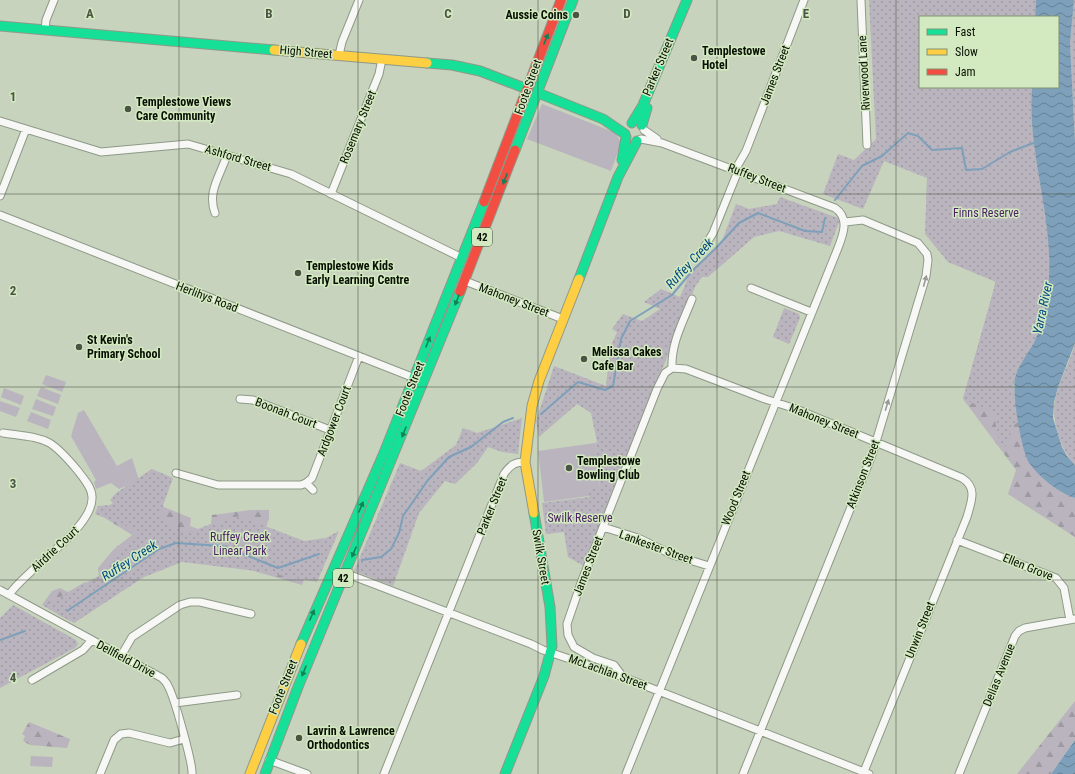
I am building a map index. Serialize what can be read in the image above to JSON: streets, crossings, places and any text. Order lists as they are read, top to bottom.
{
  "streets": {
    "main road": [
      "High Street",
      "Parker Street",
      "Foote Street",
      "42",
      "Swilk Street"
    ],
    "street": [
      "Riverwood Lane",
      "James Street",
      "Rosemary Street",
      "Ashford Street",
      "Ruffey Street",
      "Herlihys Road",
      "Mahoney Street",
      "Boonah Court",
      "Ardgower Court",
      "Atkinson Street",
      "Wood Street",
      "Lankester Street",
      "Airdrie Court",
      "Ellen Grove",
      "Unwin Street",
      "Dellfield Drive",
      "McLachlan Street",
      "Dellas Avenue"
    ]
  },
  "crossings": [
    ["High Street", "Parker Street"],
    ["High Street", "Foote Street"],
    ["High Street", "Rosemary Street"],
    ["High Street", "Ruffey Street"],
    ["Parker Street", "Ruffey Street"],
    ["Parker Street", "Mahoney Street"],
    ["Parker Street", "Swilk Street"],
    ["Parker Street", "McLachlan Street"],
    ["James Street", "Ruffey Street"],
    ["James Street", "Mahoney Street"],
    ["James Street", "Lankester Street"],
    ["James Street", "McLachlan Street"],
    ["Foote Street", "Ashford Street"],
    ["Foote Street", "Herlihys Road"],
    ["Foote Street", "Mahoney Street"],
    ["Foote Street", "McLachlan Street"],
    ["Rosemary Street", "Ashford Street"],
    ["Ruffey Street", "Atkinson Street"],
    ["Ruffey Street", "Wood Street"],
    ["Herlihys Road", "Ardgower Court"],
    ["Mahoney Street", "Atkinson Street"],
    ["Mahoney Street", "Wood Street"],
    ["Mahoney Street", "Unwin Street"],
    ["Boonah Court", "Ardgower Court"],
    ["Atkinson Street", "Wood Street"],
    ["Atkinson Street", "McLachlan Street"],
    ["Wood Street", "Lankester Street"],
    ["Wood Street", "McLachlan Street"],
    ["Airdrie Court", "Dellfield Drive"],
    ["Swilk Street", "McLachlan Street"],
    ["Ellen Grove", "Unwin Street"],
    ["Ellen Grove", "Dellas Avenue"],
    ["Unwin Street", "McLachlan Street"]
  ],
  "water": ["Ruffey Creek", "Yarra River"],
  "parks": ["Finns Reserve", "Swilk Reserve", "Ruffey Creek Linear Park"],
  "places": [
    "Aussie Coins",
    "Templestowe Hotel",
    "Templestowe Views Care Community",
    "Templestowe Kids Early Learning Centre",
    "St Kevin's Primary School",
    "Melissa Cakes Cafe Bar",
    "Templestowe Bowling Club",
    "Lavrin & Lawrence Orthodontics"
  ],
  "legend": ["Fast", "Slow", "Jam"],
  "grid": {
    "columns": [
      "A",
      "B",
      "C",
      "D",
      "E"
    ],
    "rows": [
      "1",
      "2",
      "3",
      "4"
    ]
  }
}
